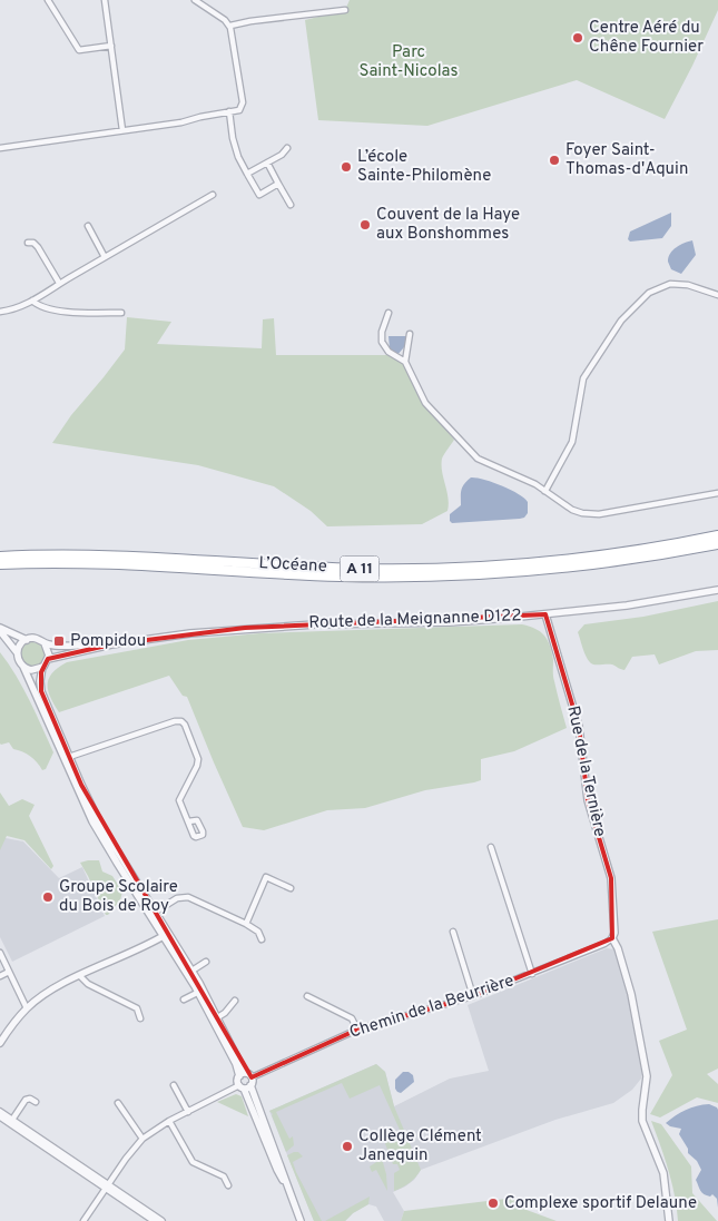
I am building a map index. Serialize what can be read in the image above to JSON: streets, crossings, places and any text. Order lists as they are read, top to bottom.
{
  "streets": {
    "highway": ["L’Océane", "A 11"],
    "street": ["Route de la Meignanne D122", "Rue de la Ternière", "Chemin de la Beurrière"]
  },
  "crossings": [
    ["Route de la Meignanne D122", "Rue de la Ternière"],
    ["Rue de la Ternière", "Chemin de la Beurrière"]
  ],
  "parks": ["Parc Saint-Nicolas"],
  "places": {
    "other": [
      "Centre Aéré du Chêne Fournier",
      "Foyer Saint- Thomas-d'Aquin",
      "L’école Sainte-Philomène",
      "Couvent de la Haye aux Bonshommes",
      "Groupe Scolaire du Bois de Roy",
      "Collège Clément Janequin",
      "Complexe sportif Delaune"
    ],
    "transit": ["Pompidou"]
  }
}
